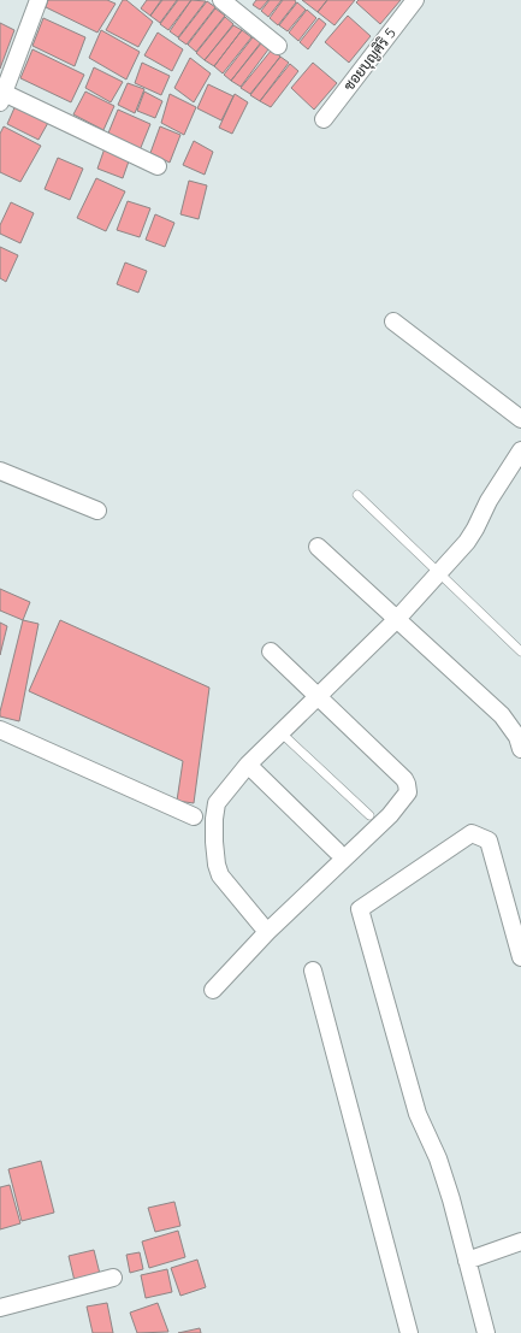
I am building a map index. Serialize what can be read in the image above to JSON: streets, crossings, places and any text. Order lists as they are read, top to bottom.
{
  "streets": {
    "street": ["ซอยบุญศิริ 5"]
  }
}
